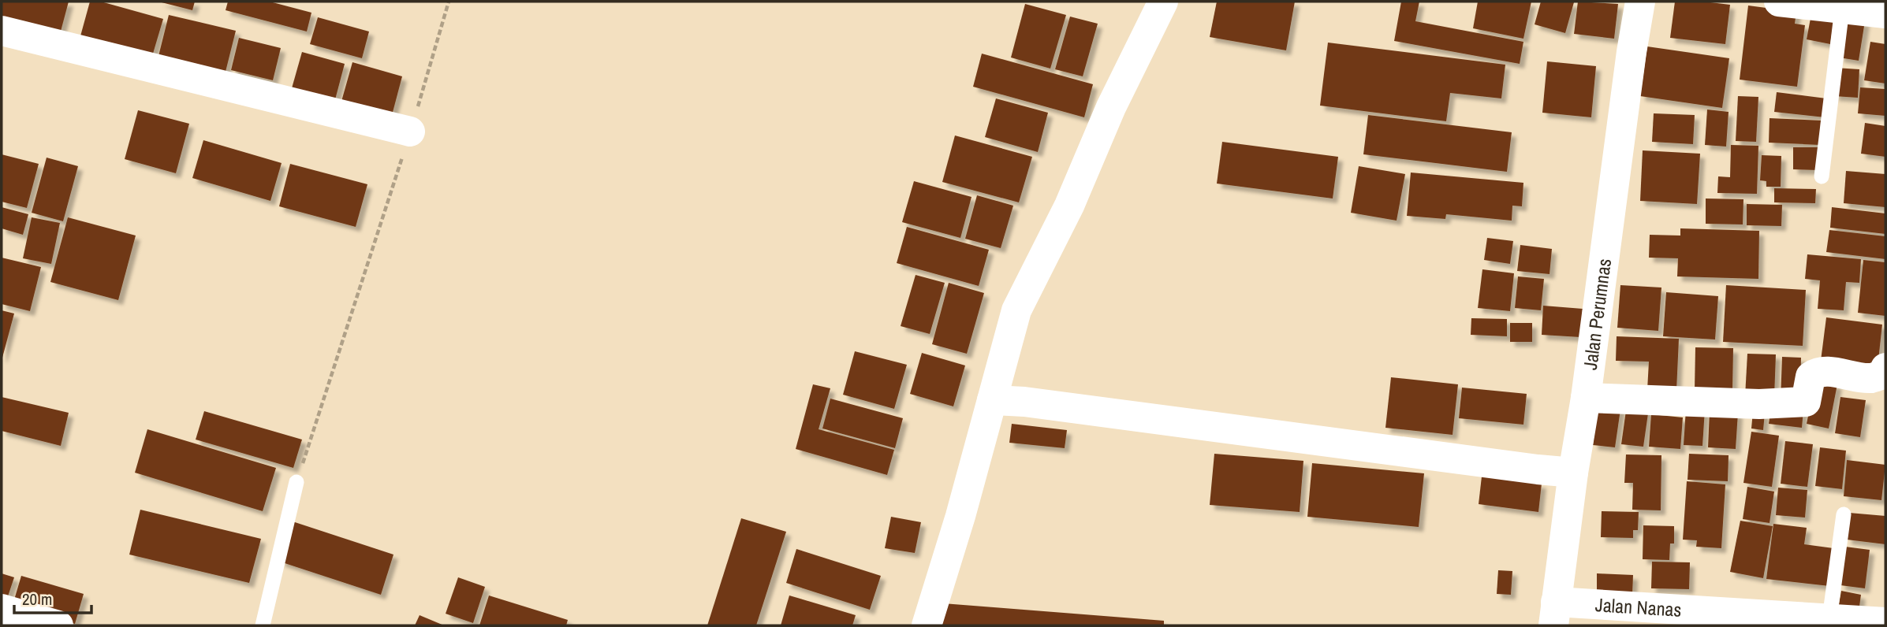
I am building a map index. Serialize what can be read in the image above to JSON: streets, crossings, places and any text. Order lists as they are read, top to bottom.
{
  "streets": {
    "street": ["Jalan Perumnas", "Jalan Nanas"]
  },
  "crossings": [
    ["Jalan Perumnas", "Jalan Nanas"]
  ],
  "scale_bar": "20 m"
}
